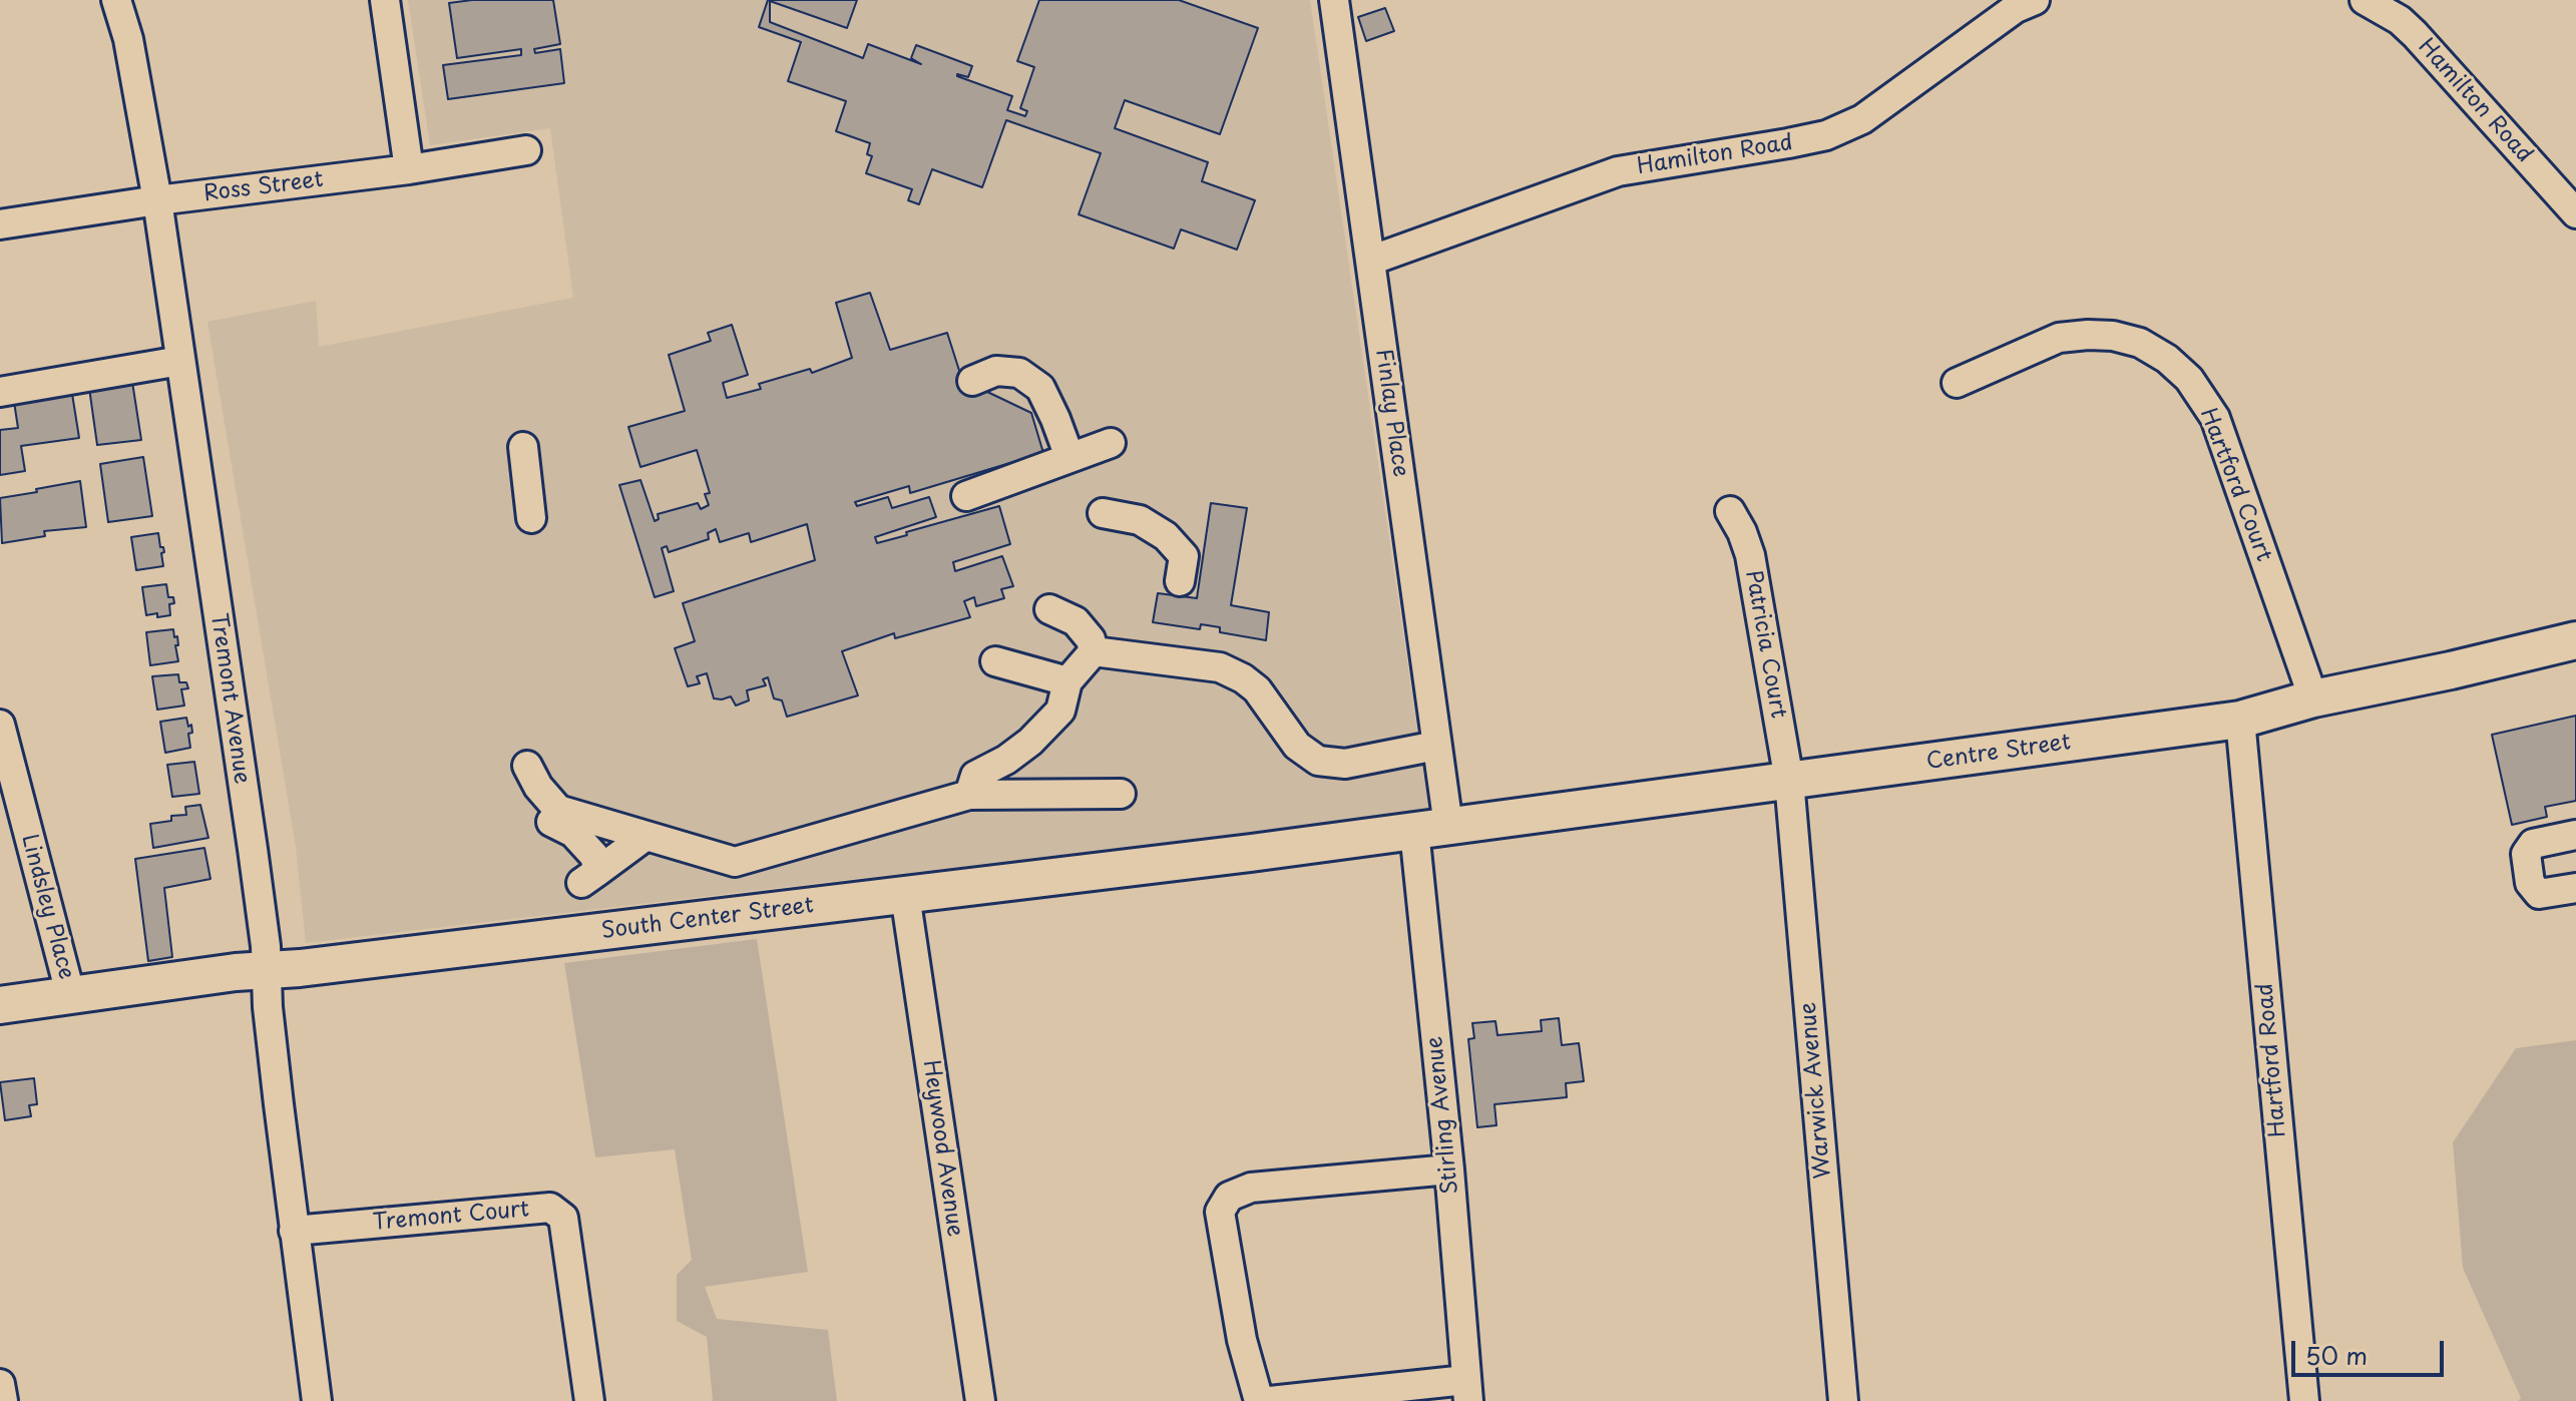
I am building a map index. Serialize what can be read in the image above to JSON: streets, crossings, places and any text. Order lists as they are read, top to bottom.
{
  "streets": {
    "main road": ["Centre Street", "South Center Street"],
    "street": [
      "Hamilton Road",
      "Ross Street",
      "Finlay Place",
      "Hartford Court",
      "Patricia Court",
      "Tremont Avenue",
      "Lindsley Place",
      "Hartford Road",
      "Warwick Avenue",
      "Stirling Avenue",
      "Heywood Avenue",
      "Tremont Court"
    ]
  },
  "crossings": [
    ["Hamilton Road", "Finlay Place"],
    ["Ross Street", "Tremont Avenue"],
    ["Finlay Place", "Centre Street"],
    ["Finlay Place", "South Center Street"],
    ["Finlay Place", "Stirling Avenue"],
    ["Hartford Court", "Centre Street"],
    ["Patricia Court", "Centre Street"],
    ["Patricia Court", "Warwick Avenue"],
    ["Tremont Avenue", "South Center Street"],
    ["Tremont Avenue", "Tremont Court"],
    ["Centre Street", "South Center Street"],
    ["Centre Street", "Hartford Road"],
    ["Centre Street", "Warwick Avenue"],
    ["Centre Street", "Stirling Avenue"],
    ["Lindsley Place", "South Center Street"],
    ["South Center Street", "Stirling Avenue"],
    ["South Center Street", "Heywood Avenue"]
  ],
  "scale_bar": "50 m"
}
